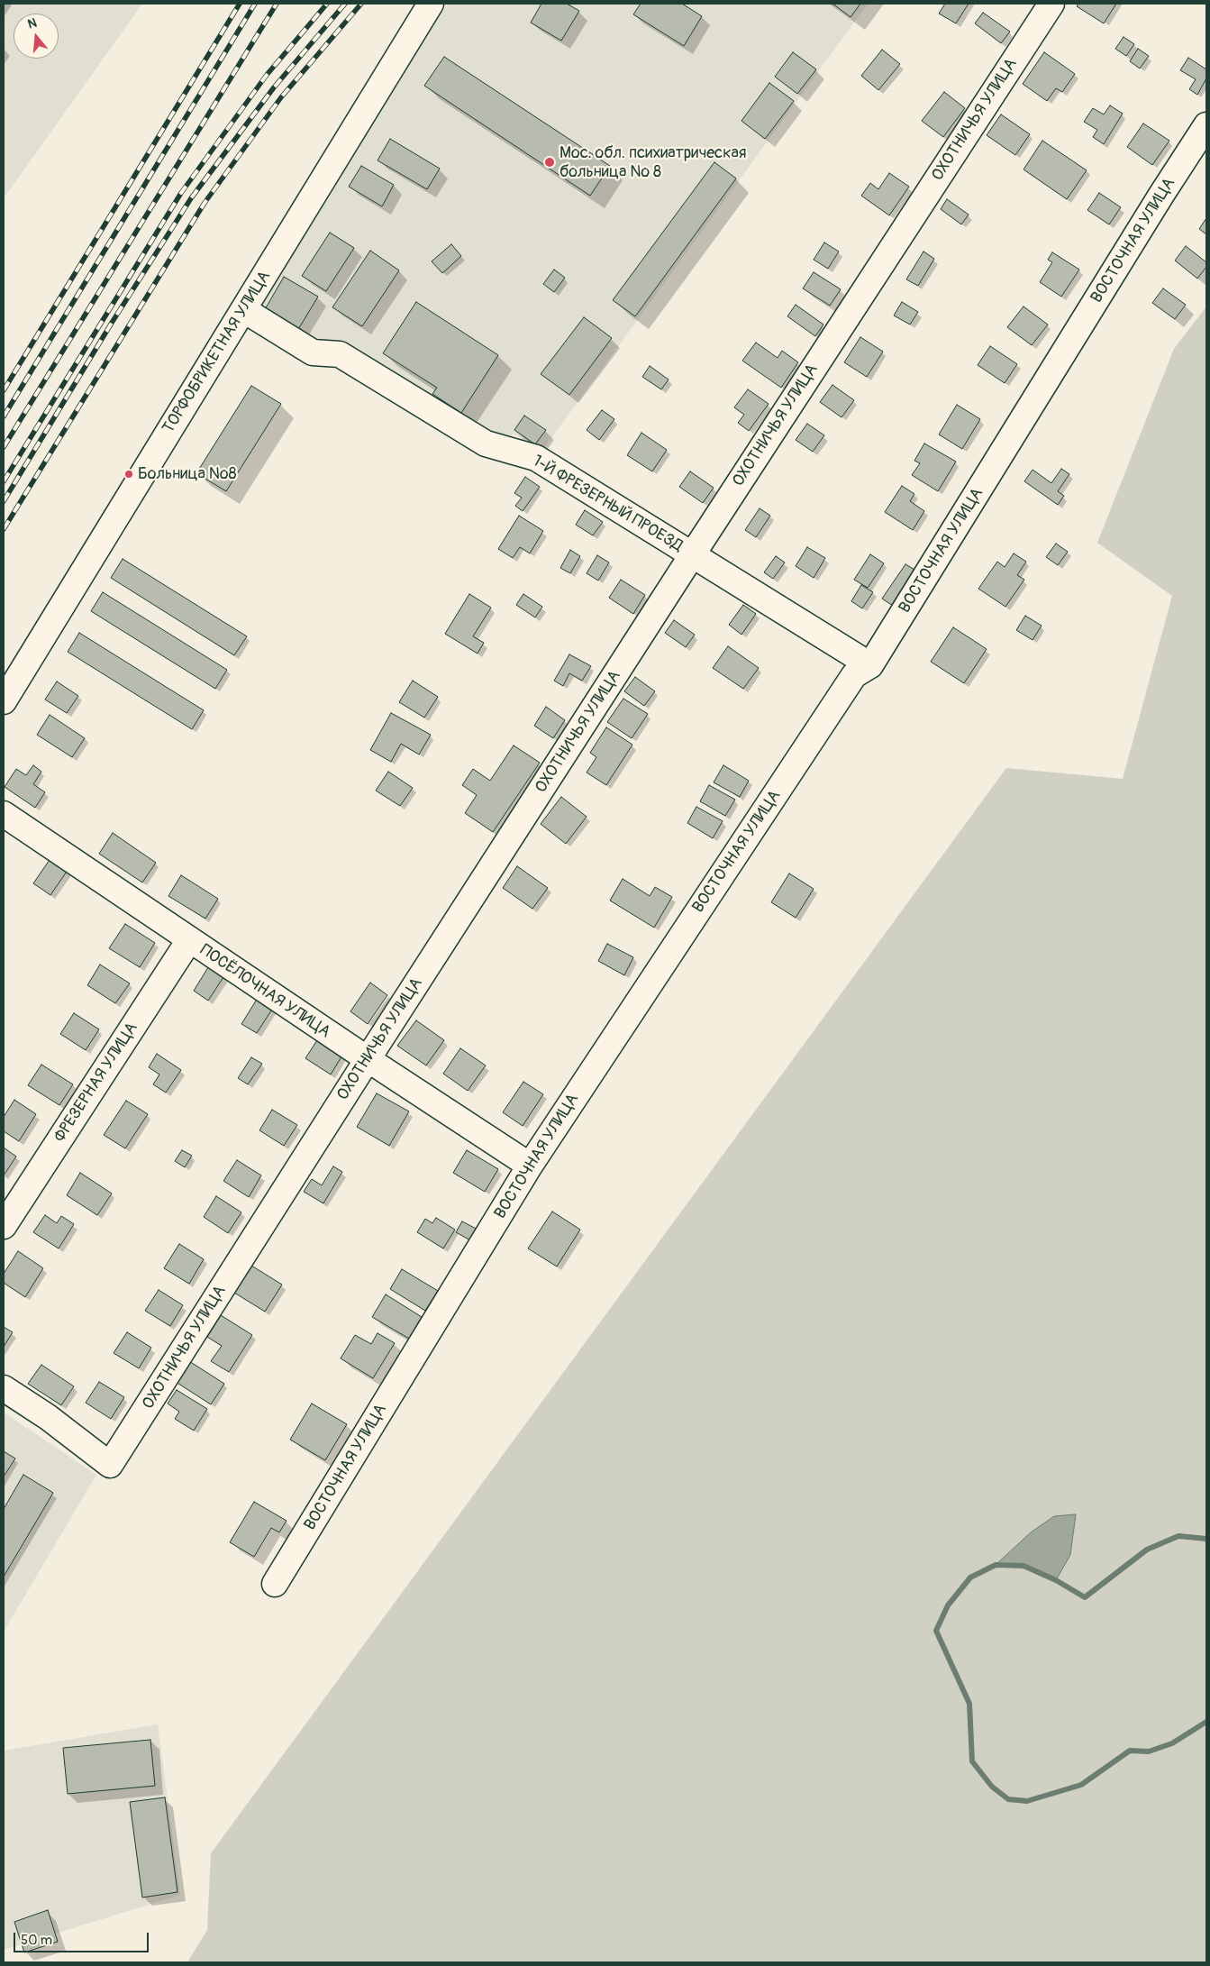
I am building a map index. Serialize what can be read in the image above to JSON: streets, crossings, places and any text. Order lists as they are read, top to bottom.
{
  "streets": {
    "street": [
      "ОХОТНИЧЬЯ УЛИЦА",
      "ВОСТОЧНАЯ УЛИЦА",
      "ТОРФОБРИКЕТНАЯ УЛИЦА",
      "1-Й ФРЕЗЕРНЫЙ ПРОЕЗД",
      "ПОСЁЛОЧНАЯ УЛИЦА",
      "ФРЕЗЕРНАЯ УЛИЦА"
    ]
  },
  "crossings": [
    ["ОХОТНИЧЬЯ УЛИЦА", "1-Й ФРЕЗЕРНЫЙ ПРОЕЗД"],
    ["ОХОТНИЧЬЯ УЛИЦА", "ПОСЁЛОЧНАЯ УЛИЦА"],
    ["ВОСТОЧНАЯ УЛИЦА", "1-Й ФРЕЗЕРНЫЙ ПРОЕЗД"],
    ["ВОСТОЧНАЯ УЛИЦА", "ПОСЁЛОЧНАЯ УЛИЦА"],
    ["ТОРФОБРИКЕТНАЯ УЛИЦА", "1-Й ФРЕЗЕРНЫЙ ПРОЕЗД"],
    ["ПОСЁЛОЧНАЯ УЛИЦА", "ФРЕЗЕРНАЯ УЛИЦА"]
  ],
  "places": ["Мос. обл. психиатрическая больница № 8", "Больница №8"],
  "scale_bar": "50 m",
  "north": "top"
}
